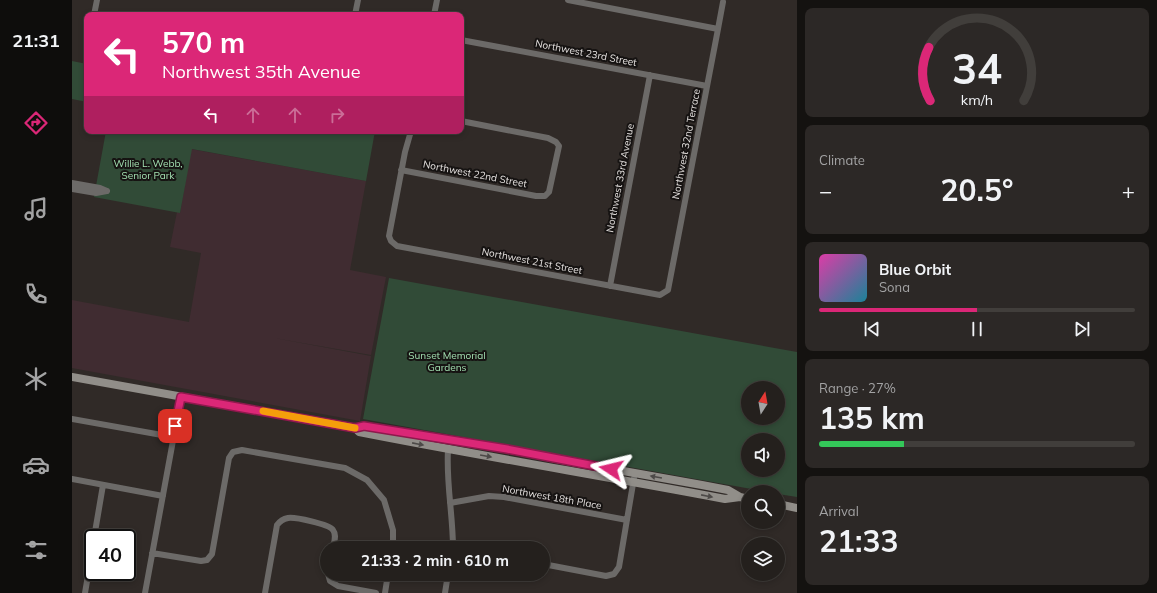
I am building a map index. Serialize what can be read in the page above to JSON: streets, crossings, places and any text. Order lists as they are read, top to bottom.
{
  "streets": {
    "street": [
      "Northwest 23rd Street",
      "Northwest 32nd Terrace",
      "Northwest 22nd Street",
      "Northwest 33rd Avenue",
      "Northwest 21st Street",
      "Northwest 18th Place"
    ]
  },
  "crossings": [
    ["Northwest 23rd Street", "Northwest 32nd Terrace"],
    ["Northwest 23rd Street", "Northwest 33rd Avenue"],
    ["Northwest 32nd Terrace", "Northwest 21st Street"],
    ["Northwest 22nd Street", "Northwest 21st Street"],
    ["Northwest 33rd Avenue", "Northwest 21st Street"]
  ],
  "parks": ["Willie L. Webb, Senior Park", "Sunset Memorial Gardens"],
  "north": "top",
  "page": {
    "tabs": "21:31",
    "turn": ["570 m", "Northwest 35th Avenue"],
    "tile": [
      "Climate",
      ["Range · 27%", "135 km"],
      ["Arrival", "21:33"]
    ],
    "heat": ["−", "20.5°", "+"],
    "song": ["Blue Orbit", "Sona"],
    "limit": "40",
    "trip": "21:33 · 2 min · 610 m",
    "gauge": ["34", "km/h"]
  }
}
